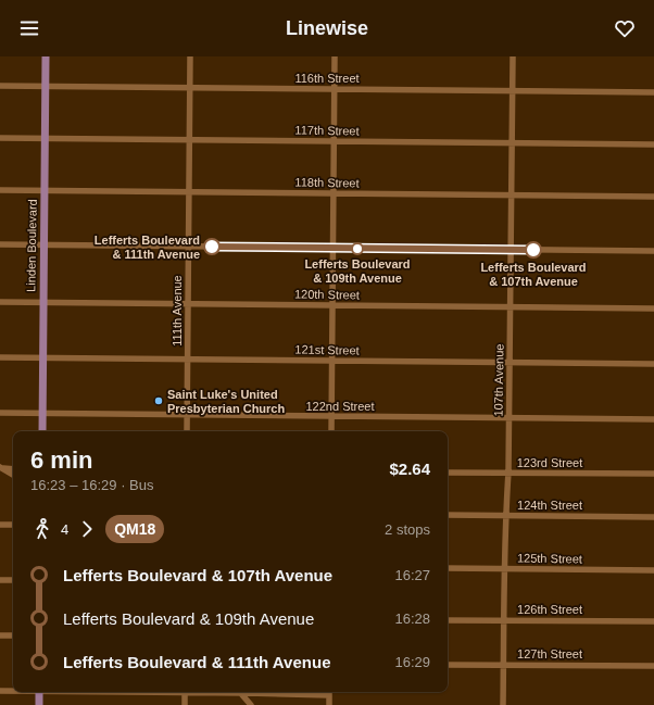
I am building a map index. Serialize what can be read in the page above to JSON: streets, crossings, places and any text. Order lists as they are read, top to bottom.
{
  "streets": {
    "main road": ["Linden Boulevard"],
    "street": [
      "116th Street",
      "117th Street",
      "118th Street",
      "120th Street",
      "111th Avenue",
      "121st Street",
      "107th Avenue",
      "122nd Street",
      "123rd Street",
      "124th Street",
      "125th Street",
      "126th Street",
      "127th Street"
    ]
  },
  "crossings": [
    ["116th Street", "Linden Boulevard"],
    ["116th Street", "111th Avenue"],
    ["116th Street", "107th Avenue"],
    ["117th Street", "Linden Boulevard"],
    ["117th Street", "111th Avenue"],
    ["117th Street", "107th Avenue"],
    ["118th Street", "Linden Boulevard"],
    ["118th Street", "111th Avenue"],
    ["118th Street", "107th Avenue"],
    ["Linden Boulevard", "120th Street"],
    ["Linden Boulevard", "121st Street"],
    ["Linden Boulevard", "122nd Street"],
    ["120th Street", "111th Avenue"],
    ["120th Street", "107th Avenue"],
    ["111th Avenue", "121st Street"],
    ["111th Avenue", "122nd Street"],
    ["121st Street", "107th Avenue"],
    ["107th Avenue", "122nd Street"],
    ["107th Avenue", "123rd Street"],
    ["107th Avenue", "124th Street"],
    ["107th Avenue", "125th Street"],
    ["107th Avenue", "126th Street"],
    ["107th Avenue", "127th Street"]
  ],
  "places": [
    "Lefferts Boulevard & 111th Avenue",
    "Lefferts Boulevard & 109th Avenue",
    "Lefferts Boulevard & 107th Avenue",
    "Saint Luke's United Presbyterian Church"
  ],
  "lines": ["bus line QM18"],
  "page": {
    "header": "Linewise",
    "heading": ["6 min", "16:23 – 16:29 · Bus", "$2.64"],
    "legs": ["4", "QM18", "2 stops"],
    "list": [
      {
        "name": "Lefferts Boulevard & 107th Avenue",
        "value": "16:27"
      },
      {
        "name": "Lefferts Boulevard & 109th Avenue",
        "value": "16:28"
      },
      {
        "name": "Lefferts Boulevard & 111th Avenue",
        "value": "16:29"
      }
    ]
  }
}
